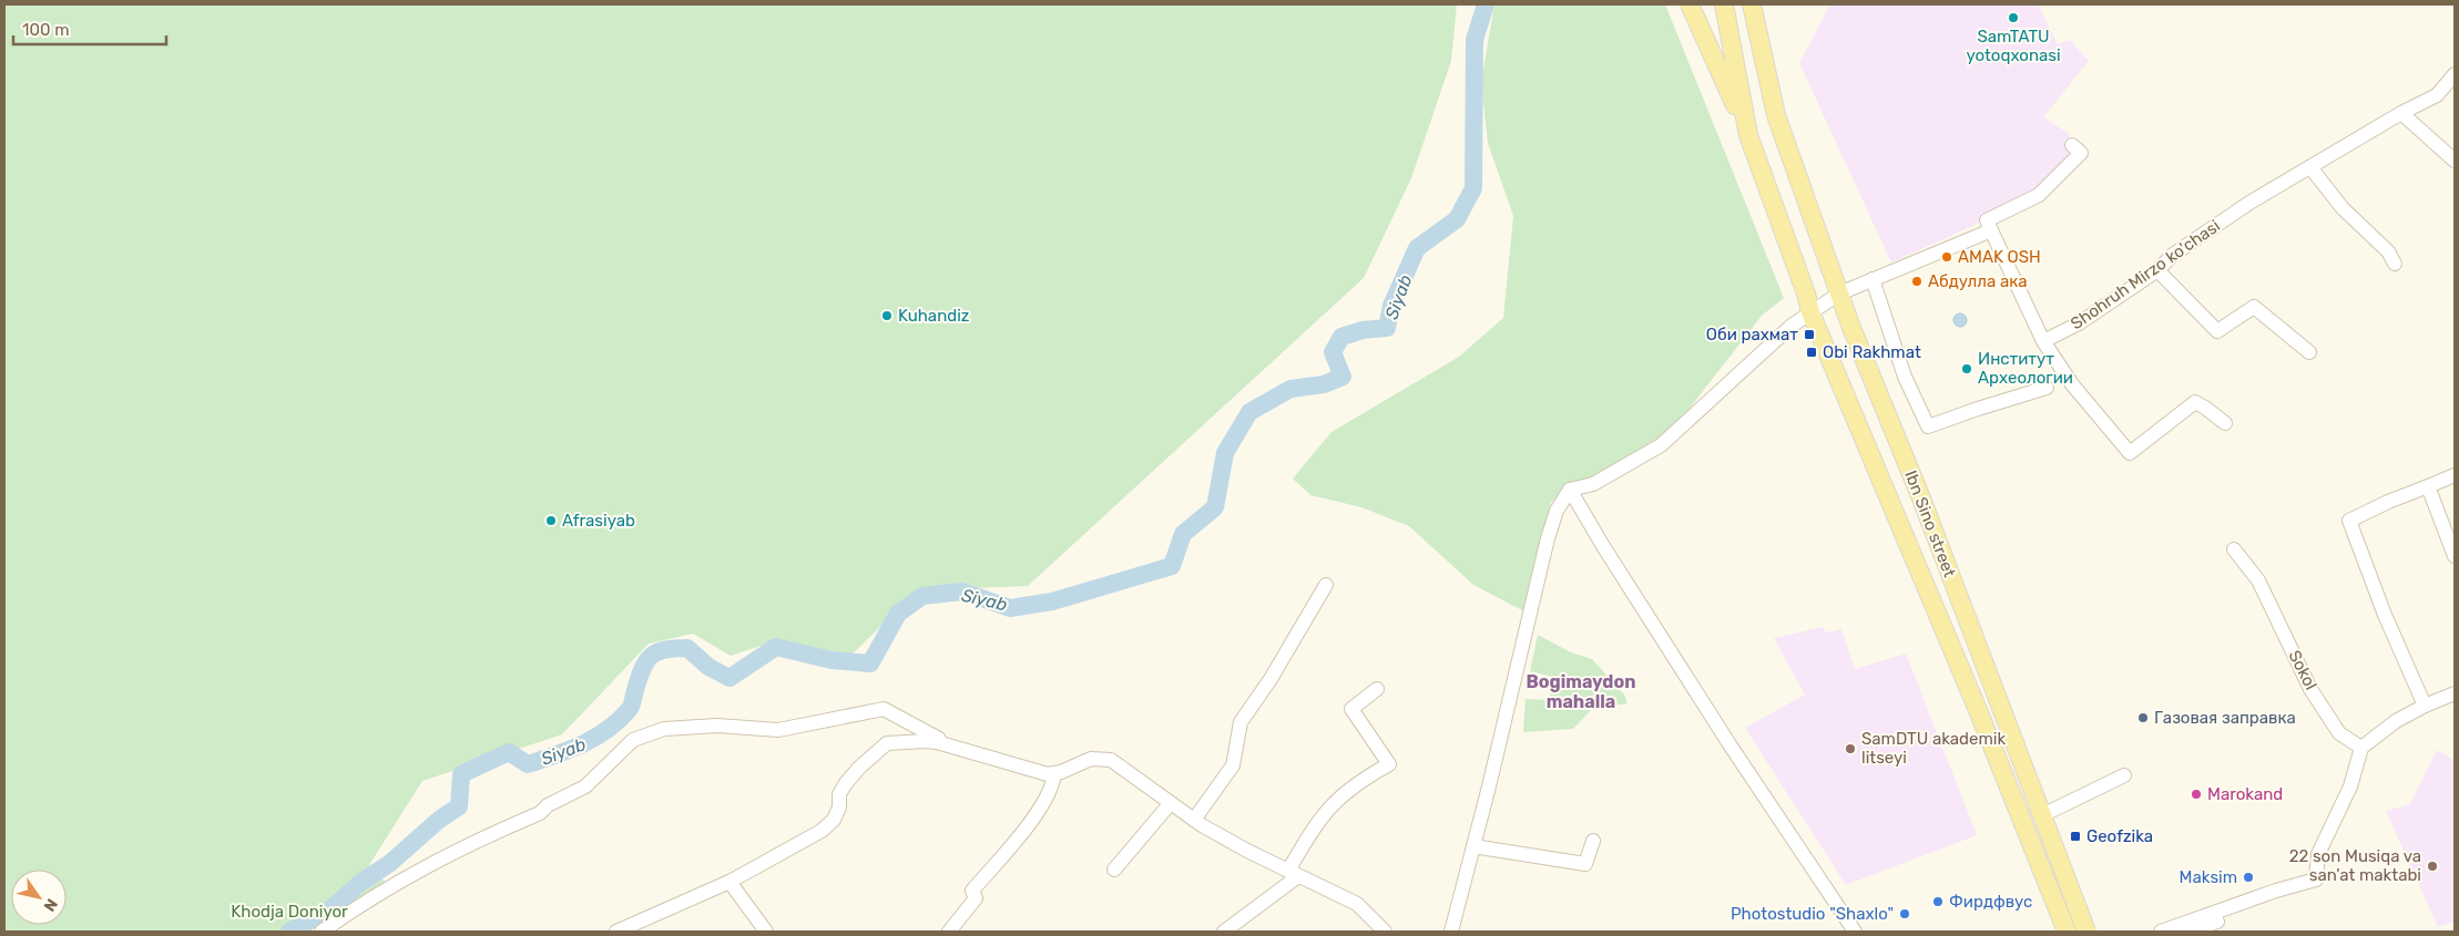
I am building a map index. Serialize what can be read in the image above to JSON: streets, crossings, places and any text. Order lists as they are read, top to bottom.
{
  "streets": {
    "main road": ["Ibn Sino street"],
    "street": ["Shohruh Mirzo ko'chasi", "Sokol"]
  },
  "districts": ["Bogimaydon mahalla"],
  "water": ["Siyab"],
  "parks": ["Khodja Doniyor"],
  "places": {
    "other": [
      "SamTATU yotoqxonasi",
      "AMAK OSH",
      "Абдулла ака",
      "Kuhandiz",
      "Институт Археологии",
      "Afrasiyab",
      "Газовая заправка",
      "SamDTU akademik litseyi",
      "Marokand",
      "22 son Musiqa va san'at maktabi",
      "Maksim",
      "Фирдфвус",
      "Photostudio \"Shaxlo\""
    ],
    "transit": ["Оби рахмат", "Obi Rakhmat", "Geofzika"]
  },
  "scale_bar": "100 m",
  "north": "bottom right"
}
